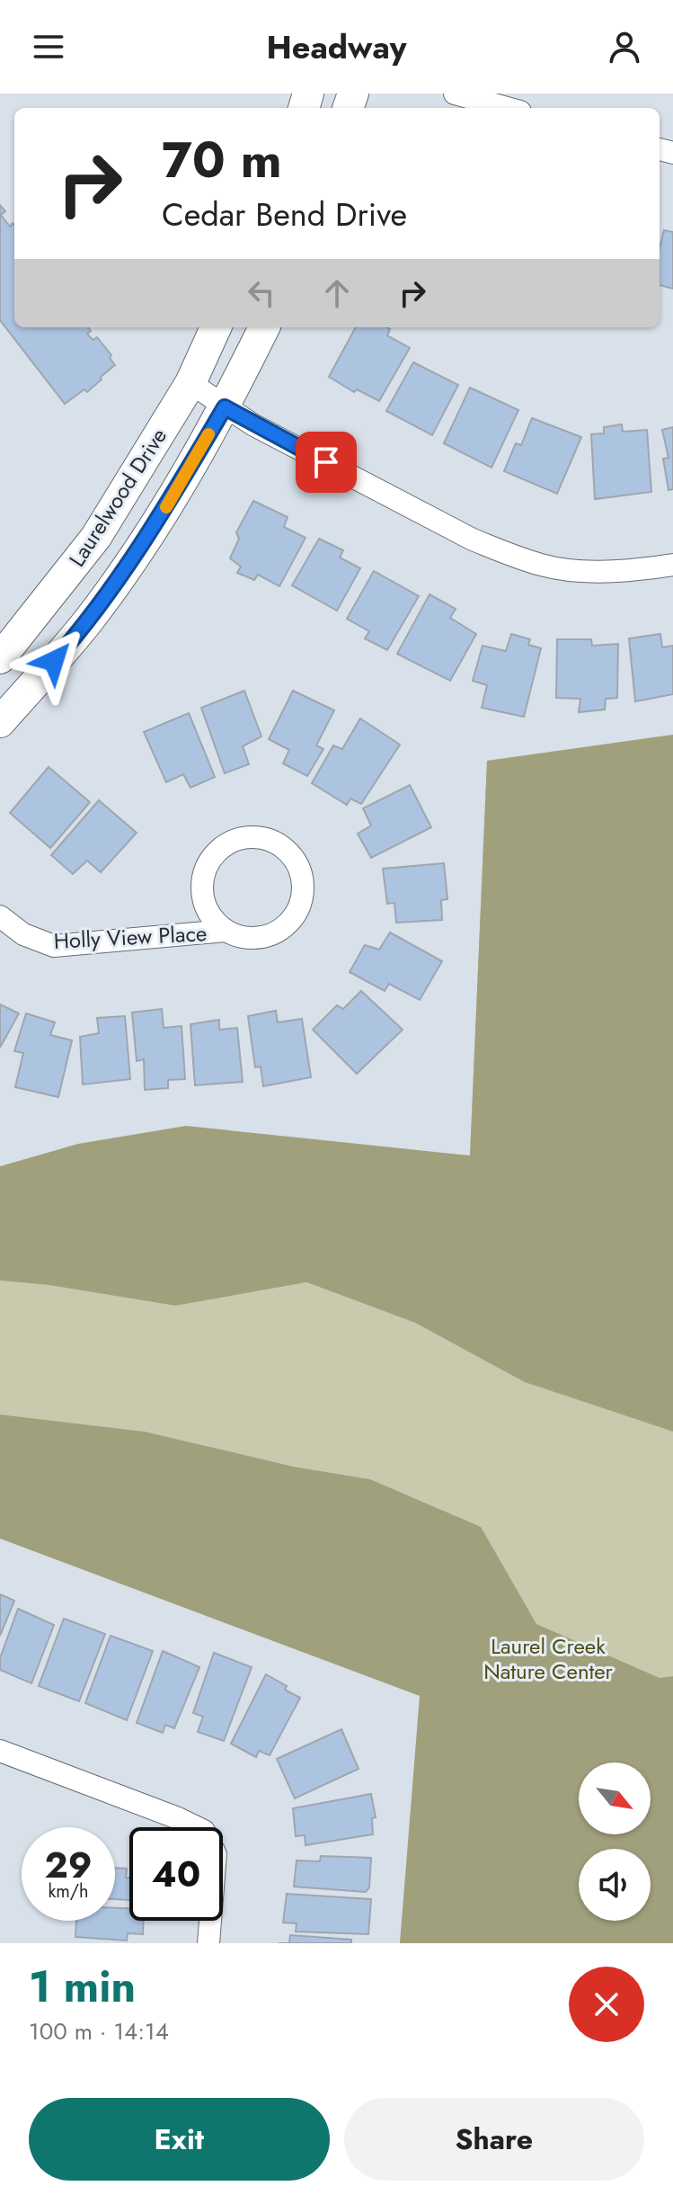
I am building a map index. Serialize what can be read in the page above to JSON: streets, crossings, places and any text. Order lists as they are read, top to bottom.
{
  "streets": {
    "street": ["Laurelwood Drive", "Holly View Place"]
  },
  "parks": ["Laurel Creek Nature Center"],
  "north": "bottom right",
  "page": {
    "header": "Headway",
    "turn": ["70 m", "Cedar Bend Drive"],
    "speed": "29 km/h",
    "limit": "40",
    "heading": ["1 min", "100 m · 14:14"],
    "buttons": ["Exit", "Share"]
  }
}
